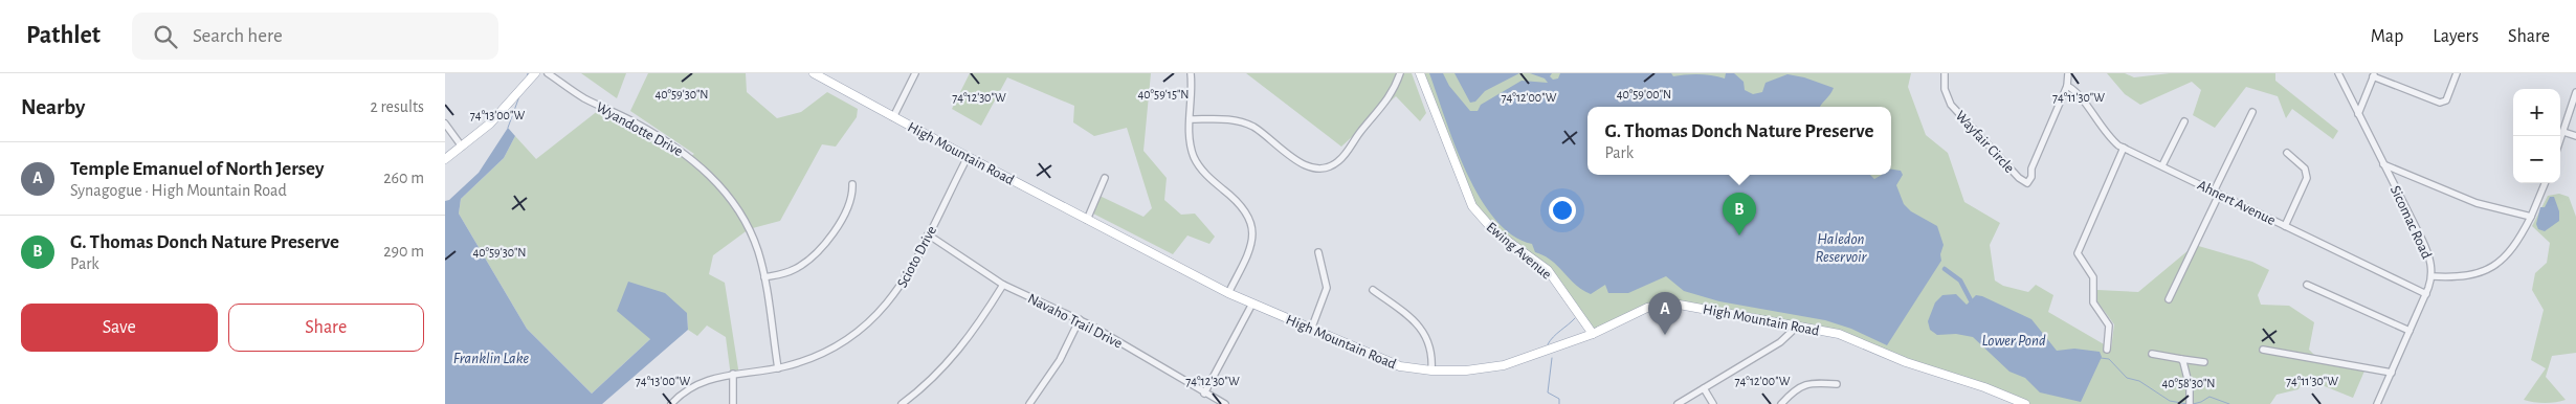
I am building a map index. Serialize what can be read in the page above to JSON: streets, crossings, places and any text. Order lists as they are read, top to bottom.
{
  "streets": {
    "main road": ["High Mountain Road", "Ewing Avenue"],
    "street": [
      "Wyandotte Drive",
      "Wayfair Circle",
      "Ahnert Avenue",
      "Sicomac Road",
      "Scioto Drive",
      "Navaho Trail Drive"
    ]
  },
  "crossings": [
    ["Wyandotte Drive", "Scioto Drive"],
    ["Wayfair Circle", "Ahnert Avenue"],
    ["High Mountain Road", "Ewing Avenue"],
    ["High Mountain Road", "Scioto Drive"],
    ["Ahnert Avenue", "Sicomac Road"],
    ["Scioto Drive", "Navaho Trail Drive"]
  ],
  "water": ["Haledon Reservoir", "Lower Pond", "Franklin Lake"],
  "page": {
    "header": "Pathlet",
    "search": "Search here",
    "nav": ["Map", "Layers", "Share"],
    "heading": ["Nearby", "2 results"],
    "map_buttons": ["+", "−"],
    "popup": ["G. Thomas Donch Nature Preserve", "Park"],
    "list": [
      {
        "mark": "A",
        "name": "Temple Emanuel of North Jersey",
        "note": "Synagogue · High Mountain Road",
        "value": "260 m"
      },
      {
        "mark": "B",
        "name": "G. Thomas Donch Nature Preserve",
        "note": "Park",
        "value": "290 m"
      }
    ],
    "pins": ["B", "A"],
    "buttons": ["Save", "Share"]
  },
  "coordinates": [
    "40°59'00\"N",
    "40°59'30\"N",
    "40°59'15\"N",
    "74°12'30\"W",
    "74°12'00\"W",
    "74°11'30\"W",
    "74°13'00\"W",
    "40°58'30\"N"
  ]
}
